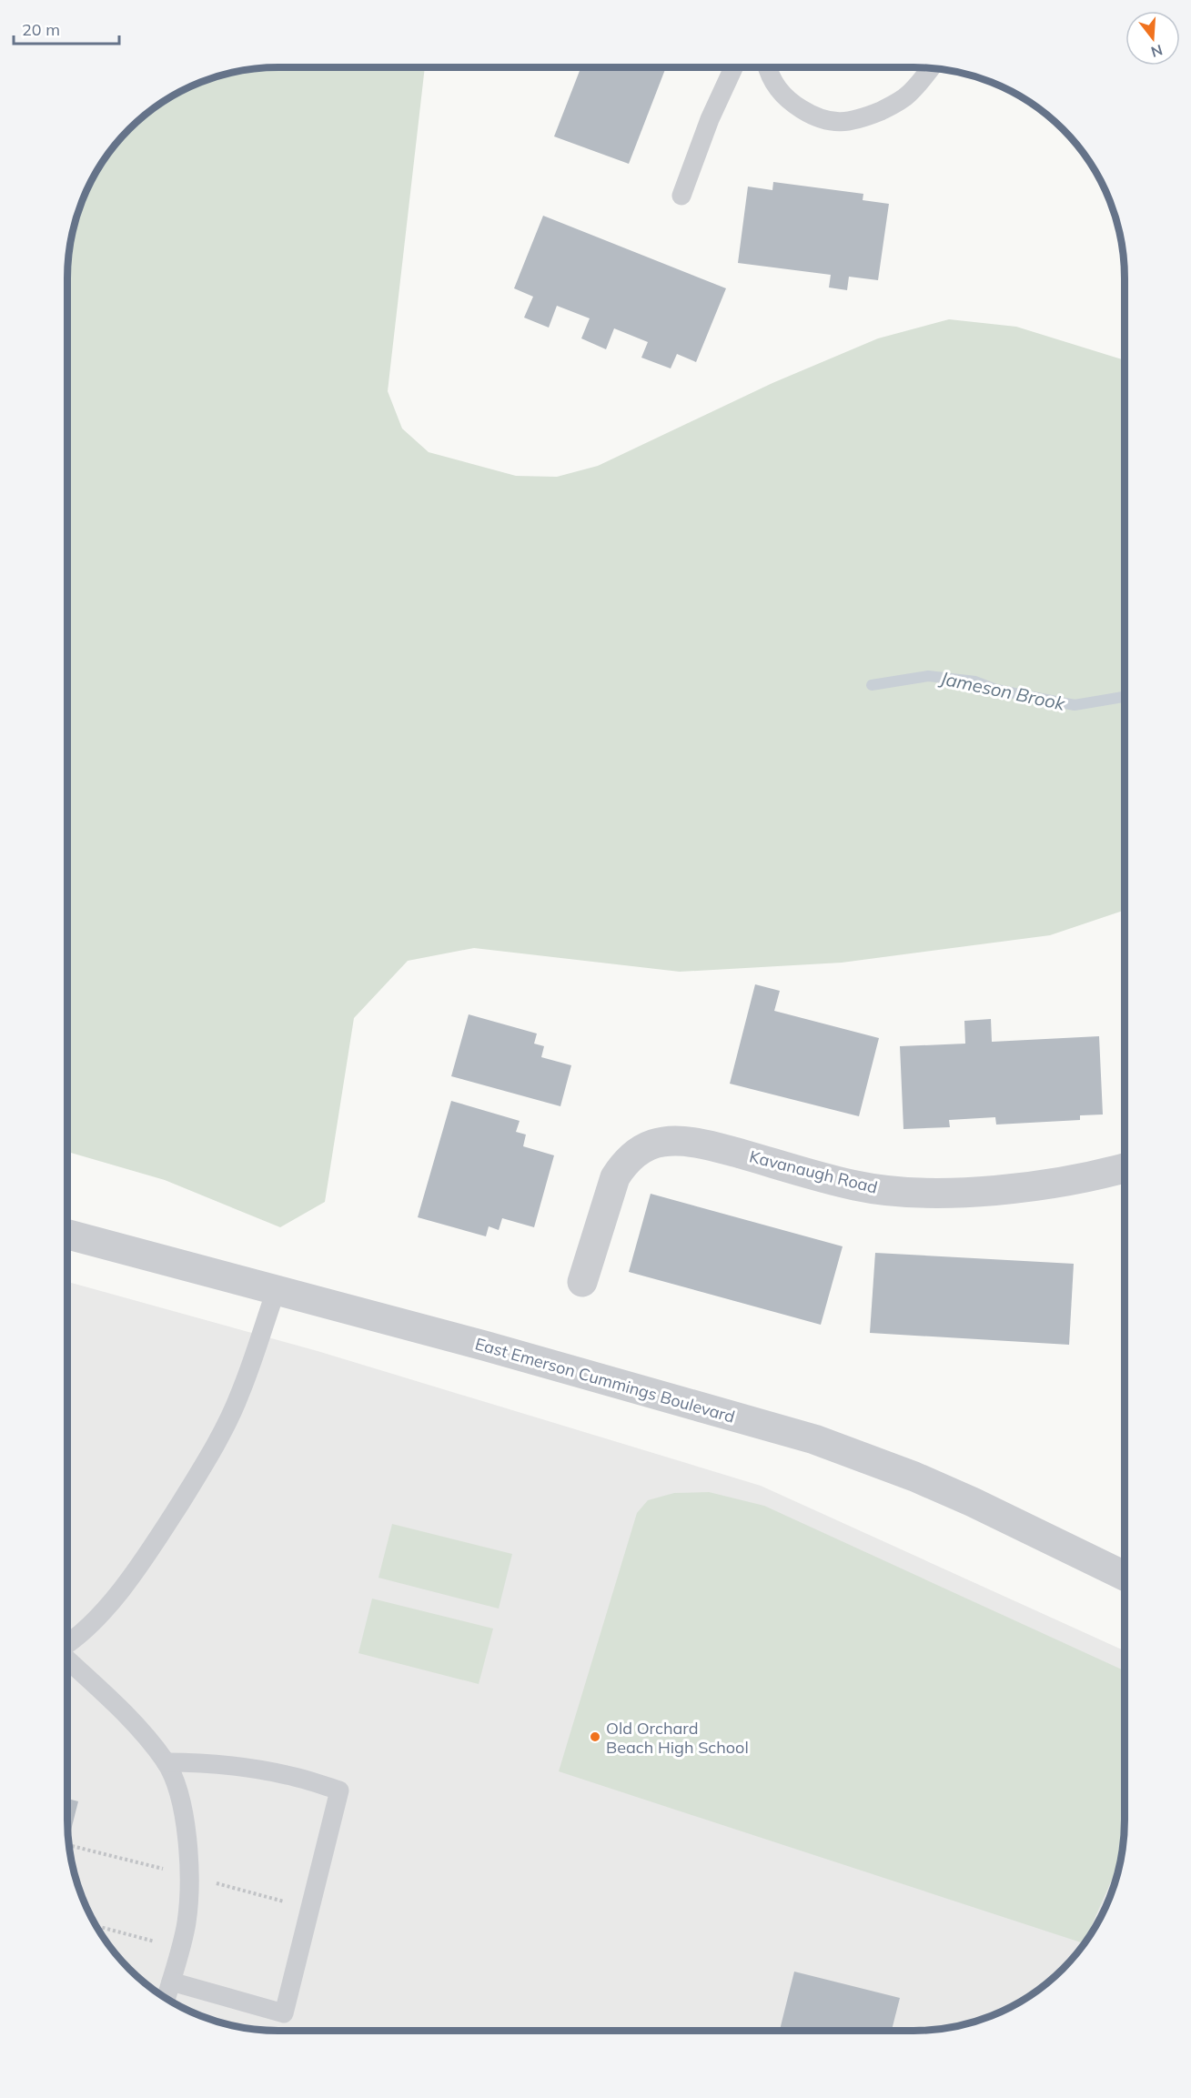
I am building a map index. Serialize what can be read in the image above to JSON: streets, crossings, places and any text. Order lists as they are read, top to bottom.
{
  "streets": {
    "street": ["Kavanaugh Road", "East Emerson Cummings Boulevard"]
  },
  "water": ["Jameson Brook"],
  "places": ["Old Orchard Beach High School"],
  "scale_bar": "20 m",
  "north": "bottom"
}
